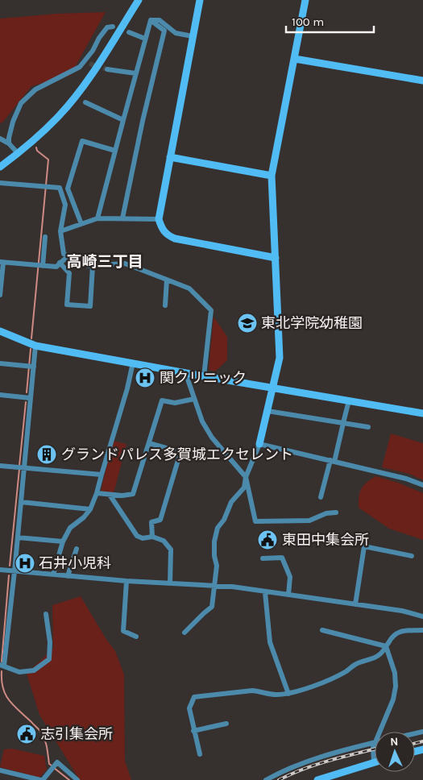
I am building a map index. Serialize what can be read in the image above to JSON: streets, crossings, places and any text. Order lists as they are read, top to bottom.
{
  "districts": ["高崎三丁目"],
  "places": {
    "school or university": ["東北学院幼稚園"],
    "hospital": ["関クリニック", "石井小児科"],
    "building": ["グランドパレス多賀城エクセレント"],
    "public building": ["東田中集会所", "志引集会所"]
  },
  "scale_bar": "100 m",
  "north": "top"
}
